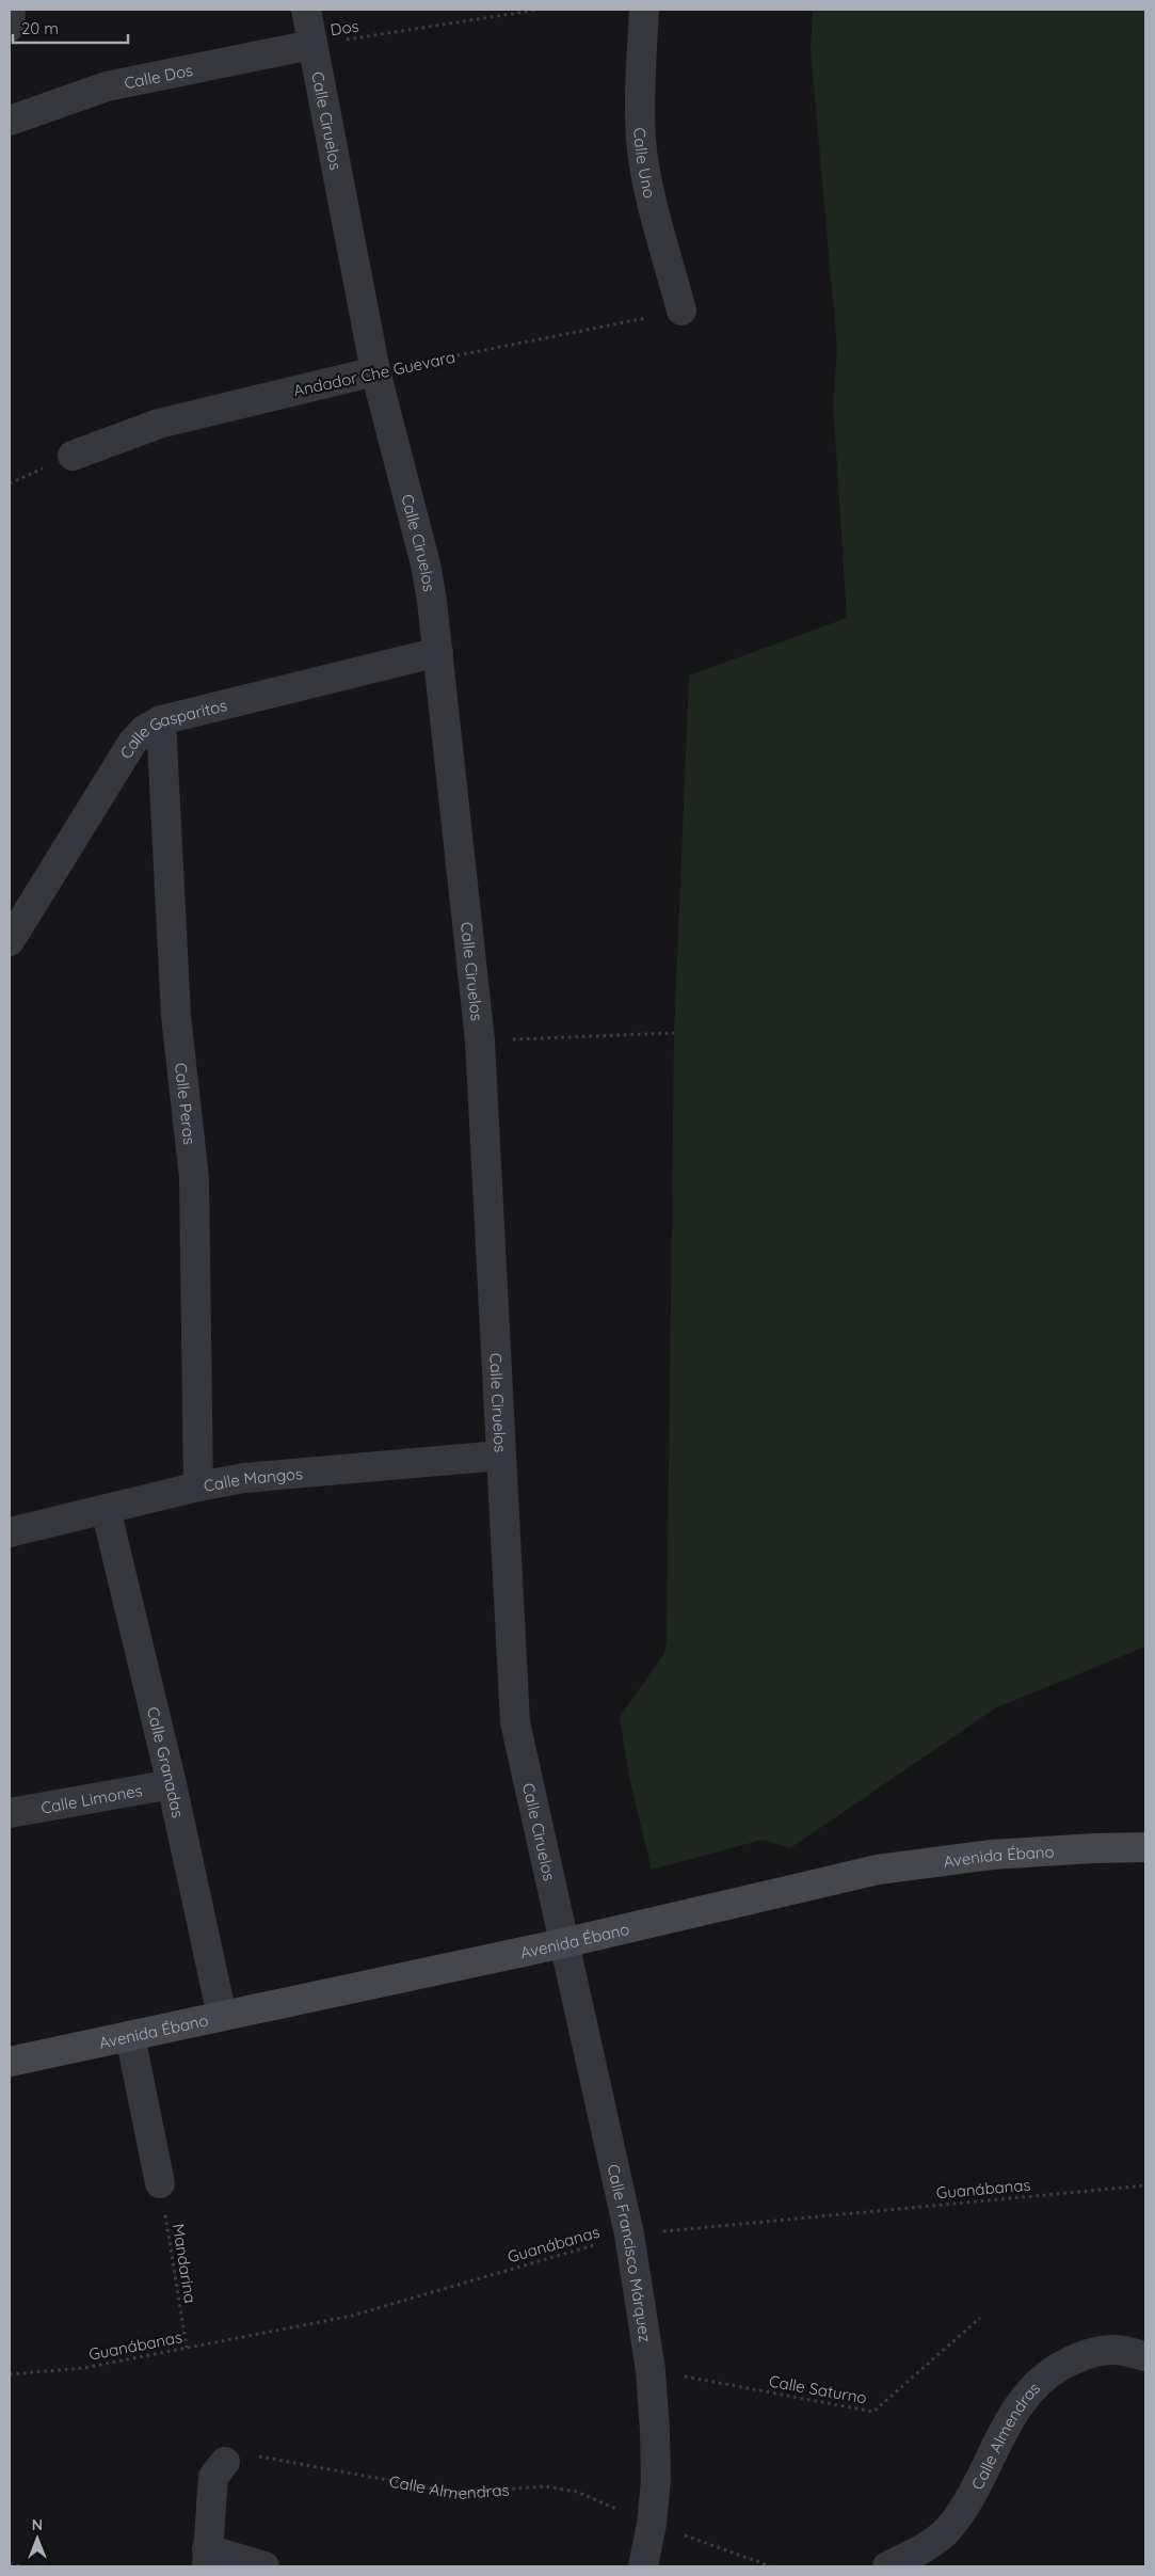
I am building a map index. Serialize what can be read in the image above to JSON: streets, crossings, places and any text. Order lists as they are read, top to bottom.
{
  "streets": {
    "main road": ["Avenida Ébano"],
    "street": [
      "Calle Dos",
      "Calle Ciruelos",
      "Calle Uno",
      "Andador Che Guevara",
      "Calle Gasparitos",
      "Calle Peras",
      "Calle Mangos",
      "Calle Granadas",
      "Calle Limones",
      "Calle Francisco Márquez",
      "Calle Almendras"
    ],
    "path": [
      "Dos",
      "Guanábanas",
      "Mandarina",
      "Calle Saturno"
    ]
  },
  "crossings": [
    ["Dos", "Calle Dos"],
    ["Dos", "Calle Ciruelos"],
    ["Calle Dos", "Calle Ciruelos"],
    ["Calle Ciruelos", "Andador Che Guevara"],
    ["Calle Ciruelos", "Calle Gasparitos"],
    ["Calle Ciruelos", "Calle Mangos"],
    ["Calle Ciruelos", "Avenida Ébano"],
    ["Calle Ciruelos", "Calle Francisco Márquez"],
    ["Calle Uno", "Andador Che Guevara"],
    ["Calle Gasparitos", "Calle Peras"],
    ["Calle Peras", "Calle Mangos"],
    ["Calle Mangos", "Calle Granadas"],
    ["Calle Granadas", "Calle Limones"],
    ["Calle Granadas", "Avenida Ébano"],
    ["Avenida Ébano", "Calle Francisco Márquez"],
    ["Guanábanas", "Calle Francisco Márquez"],
    ["Guanábanas", "Mandarina"],
    ["Calle Francisco Márquez", "Calle Saturno"],
    ["Calle Francisco Márquez", "Calle Almendras"]
  ],
  "scale_bar": "20 m",
  "north": "top"
}
